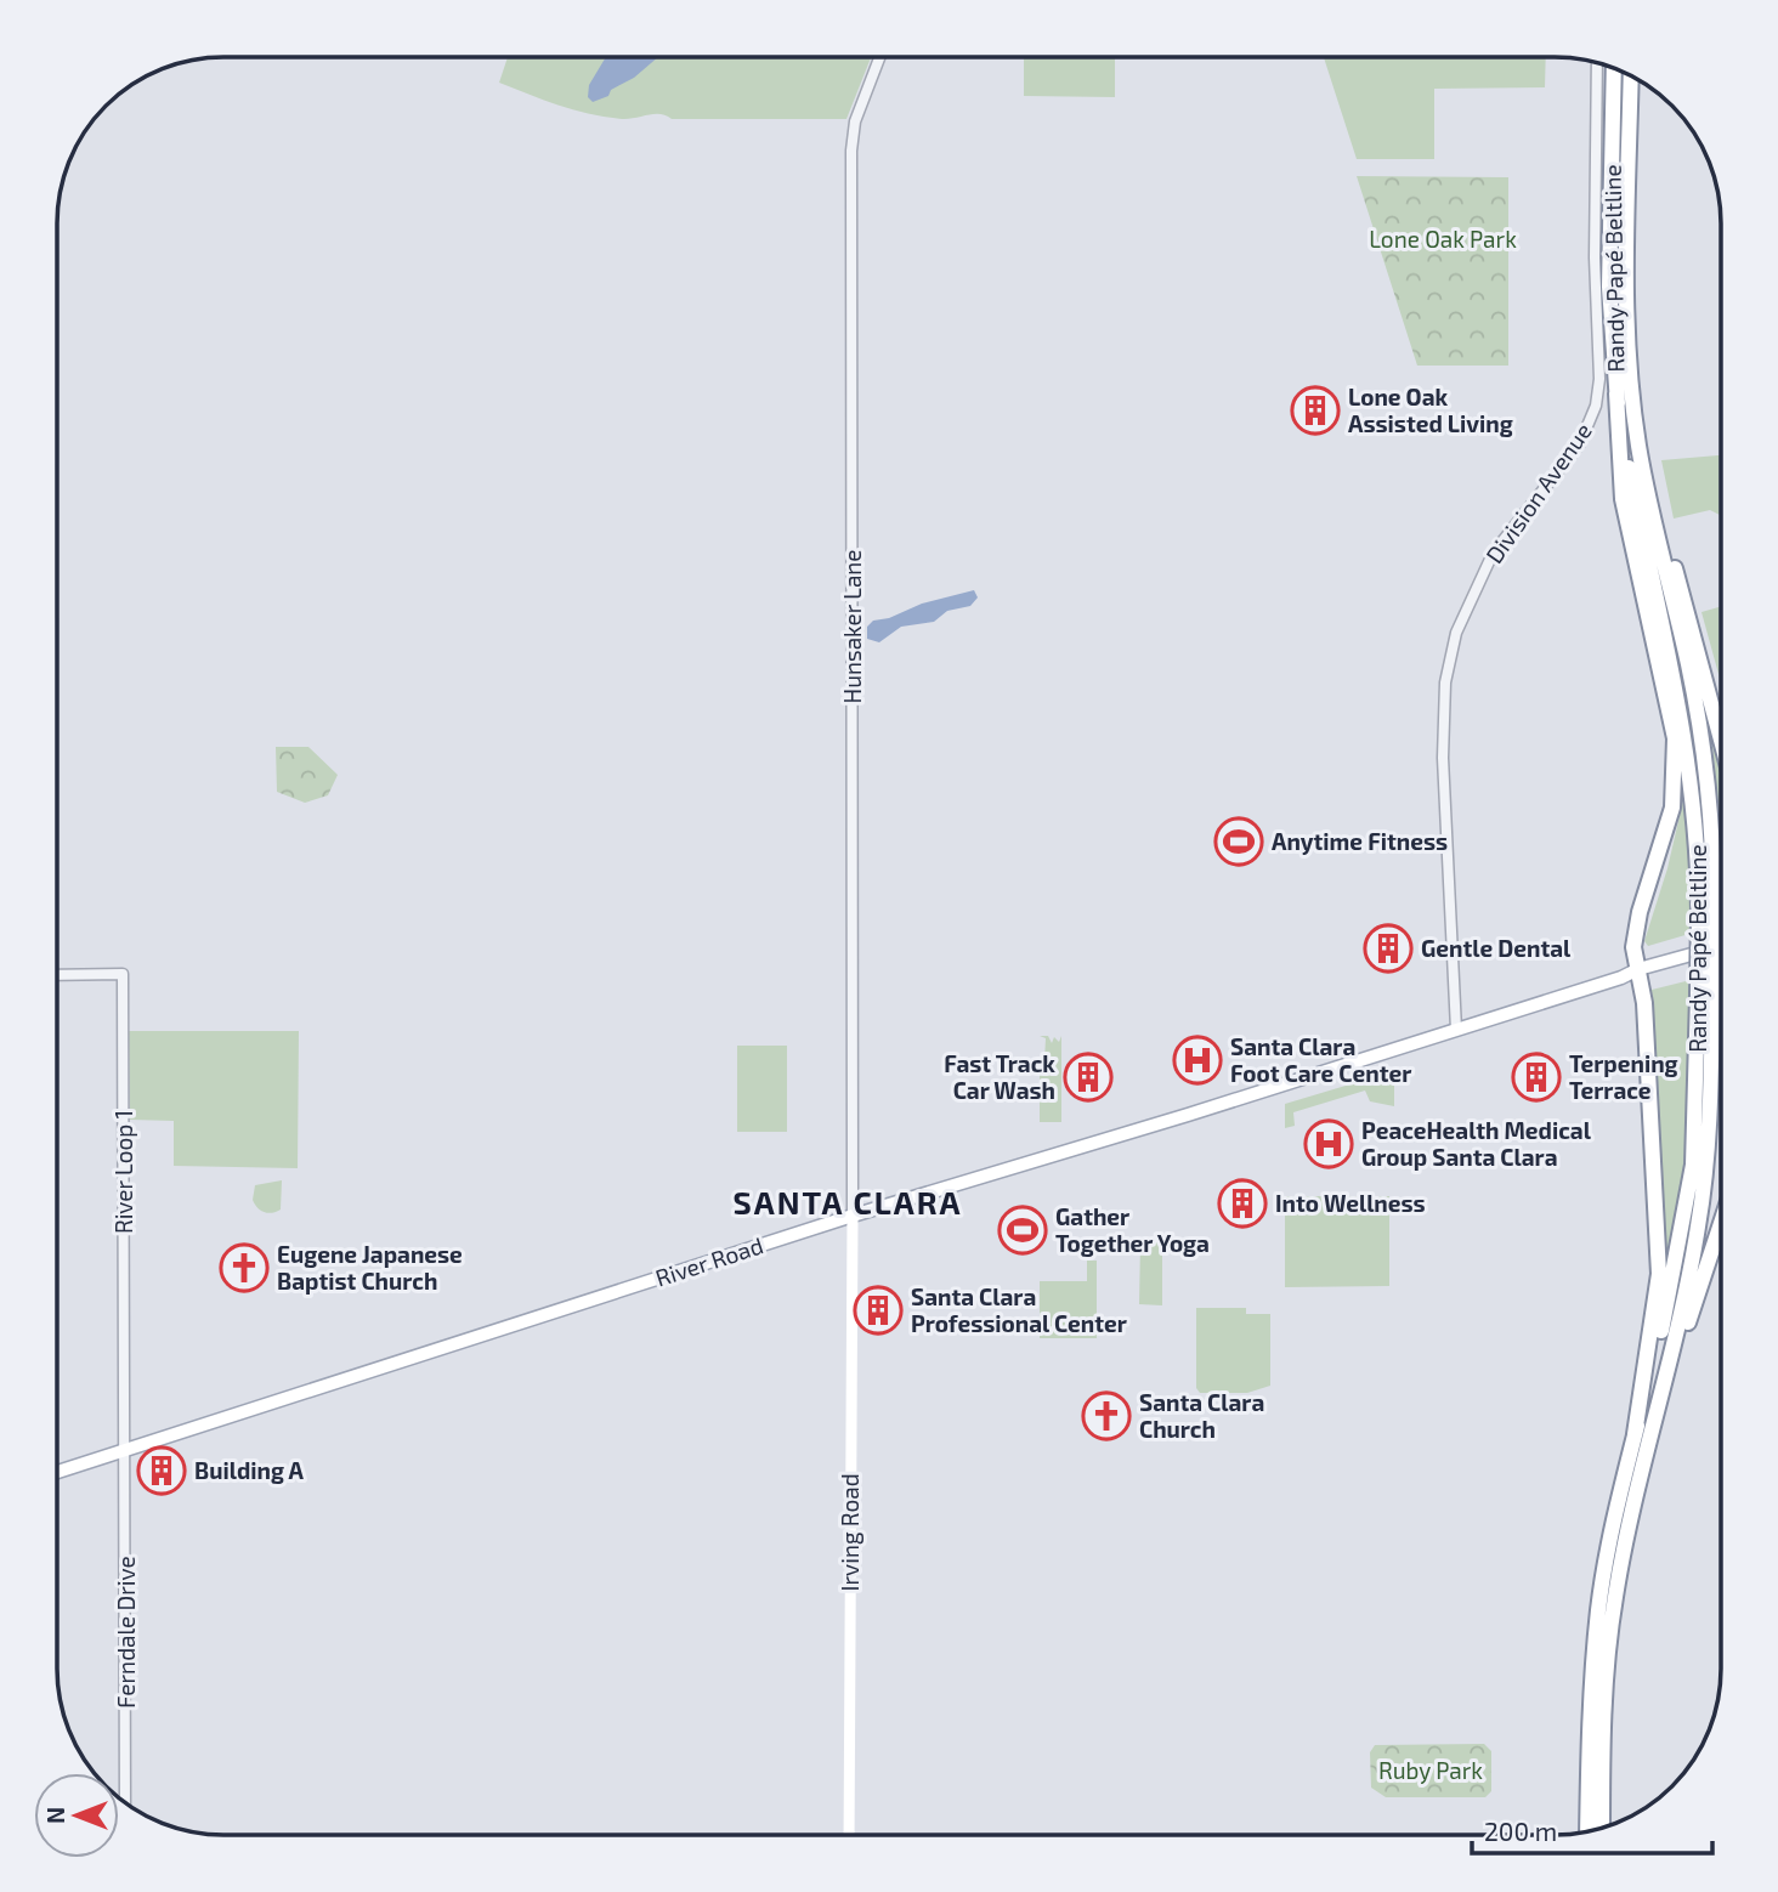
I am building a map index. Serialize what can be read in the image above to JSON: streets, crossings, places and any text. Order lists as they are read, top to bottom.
{
  "streets": {
    "highway": ["Randy Papé Beltline"],
    "main road": ["River Road", "Irving Road"],
    "street": [
      "Division Avenue",
      "Hunsaker Lane",
      "River Loop 1",
      "Ferndale Drive"
    ]
  },
  "crossings": [
    ["Division Avenue", "River Road"],
    ["Hunsaker Lane", "River Road"],
    ["Hunsaker Lane", "Irving Road"],
    ["River Loop 1", "River Road"],
    ["River Loop 1", "Ferndale Drive"],
    ["River Road", "Irving Road"],
    ["River Road", "Ferndale Drive"]
  ],
  "districts": ["SANTA CLARA"],
  "parks": ["Lone Oak Park", "Ruby Park"],
  "places": {
    "building": [
      "Lone Oak Assisted Living",
      "Gentle Dental",
      "Fast Track Car Wash",
      "Terpening Terrace",
      "Into Wellness",
      "Santa Clara Professional Center",
      "Building A"
    ],
    "sports": ["Anytime Fitness", "Gather Together Yoga"],
    "hospital": ["Santa Clara Foot Care Center", "PeaceHealth Medical Group Santa Clara"],
    "church": ["Eugene Japanese Baptist Church", "Santa Clara Church"]
  },
  "scale_bar": "200 m",
  "north": "left"
}
